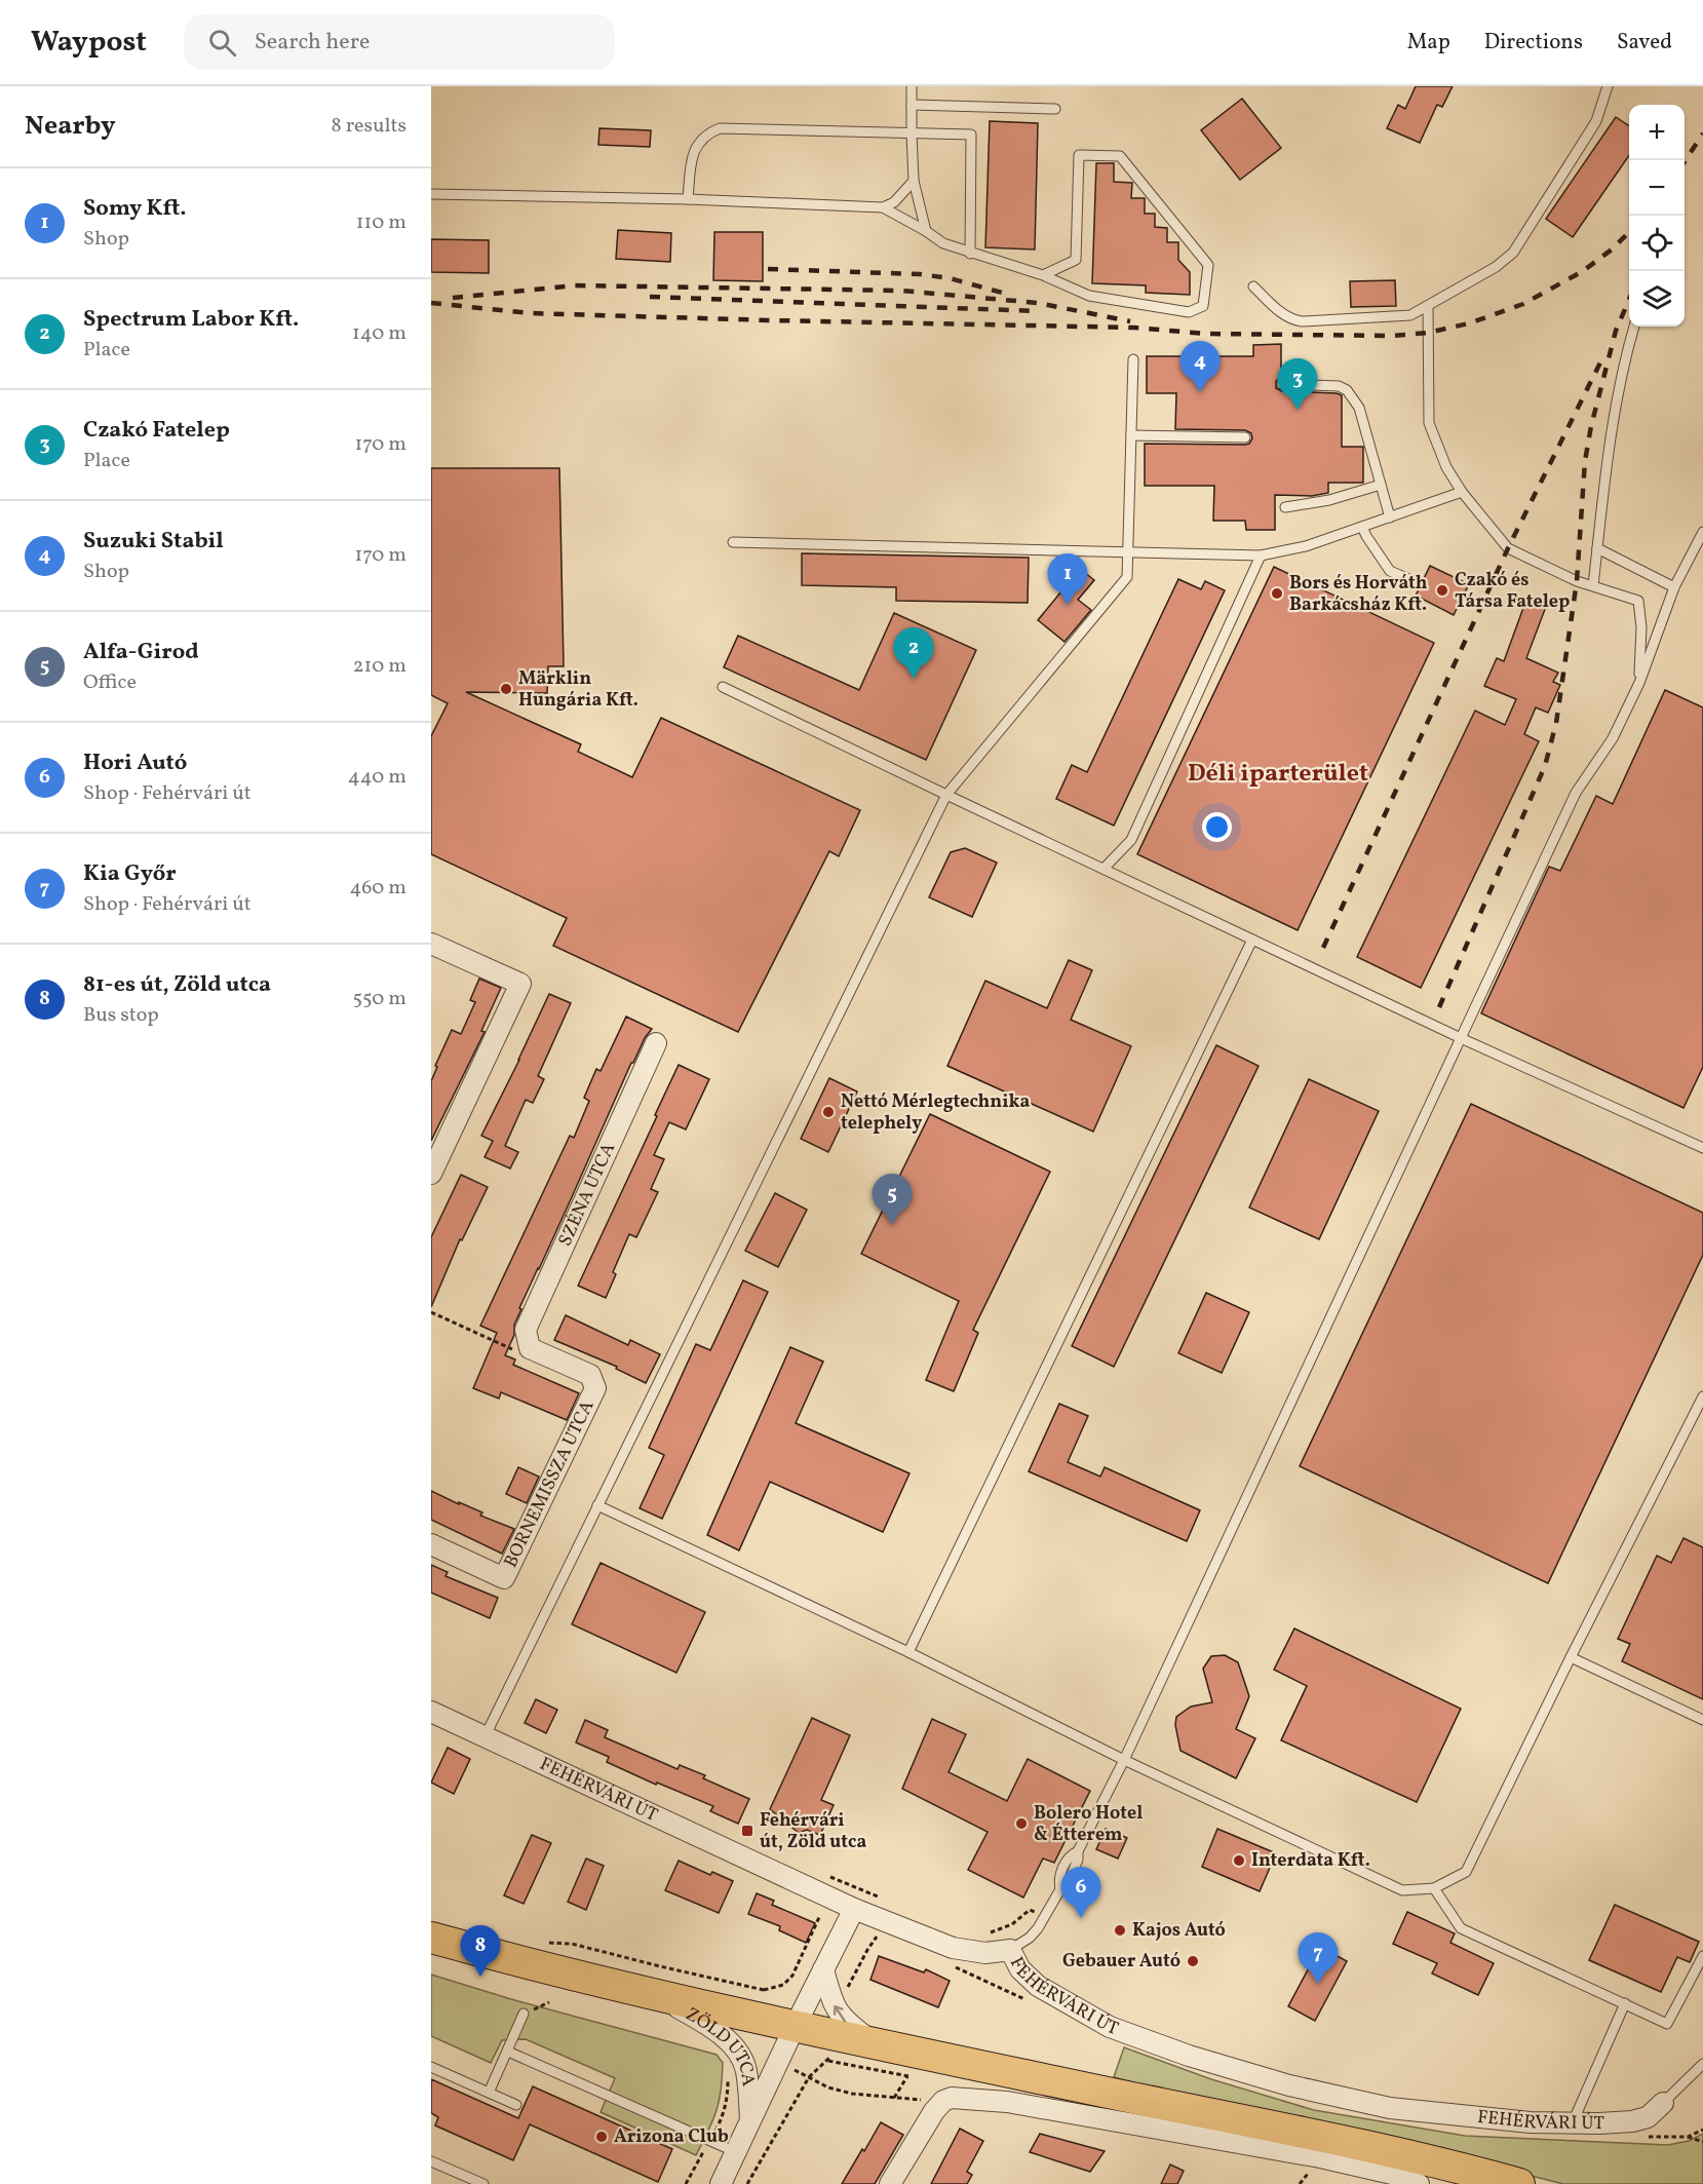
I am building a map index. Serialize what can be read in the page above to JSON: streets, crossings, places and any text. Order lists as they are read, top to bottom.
{
  "streets": {
    "street": [
      "SZÉNA UTCA",
      "BORNEMISSZA UTCA",
      "FEHÉRVÁRI ÚT",
      "ZÖLD UTCA"
    ]
  },
  "crossings": [
    ["SZÉNA UTCA", "BORNEMISSZA UTCA"],
    ["FEHÉRVÁRI ÚT", "ZÖLD UTCA"]
  ],
  "districts": ["Déli iparterület"],
  "places": {
    "other": [
      "Czakó és Társa Fatelep",
      "Bors és Horváth Barkácsház Kft.",
      "Märklin Hungária Kft.",
      "Nettó Mérlegtechnika telephely",
      "Bolero Hotel & Étterem",
      "Interdata Kft.",
      "Kajos Autó",
      "Gebauer Autó",
      "Arizona Club"
    ],
    "transit": ["Fehérvári út, Zöld utca"]
  },
  "page": {
    "header": "Waypost",
    "search": "Search here",
    "nav": ["Map", "Directions", "Saved"],
    "heading": ["Nearby", "8 results"],
    "map_buttons": ["+", "−"],
    "list": [
      {
        "mark": "1",
        "name": "Somy Kft.",
        "note": "Shop",
        "value": "110 m"
      },
      {
        "mark": "2",
        "name": "Spectrum Labor Kft.",
        "note": "Place",
        "value": "140 m"
      },
      {
        "mark": "3",
        "name": "Czakó Fatelep",
        "note": "Place",
        "value": "170 m"
      },
      {
        "mark": "4",
        "name": "Suzuki Stabil",
        "note": "Shop",
        "value": "170 m"
      },
      {
        "mark": "5",
        "name": "Alfa-Girod",
        "note": "Office",
        "value": "210 m"
      },
      {
        "mark": "6",
        "name": "Hori Autó",
        "note": "Shop · Fehérvári út",
        "value": "440 m"
      },
      {
        "mark": "7",
        "name": "Kia Győr",
        "note": "Shop · Fehérvári út",
        "value": "460 m"
      },
      {
        "mark": "8",
        "name": "81-es út, Zöld utca",
        "note": "Bus stop",
        "value": "550 m"
      }
    ],
    "pins": [
      "4",
      "3",
      "1",
      "2",
      "5",
      "6",
      "8",
      "7"
    ]
  }
}
